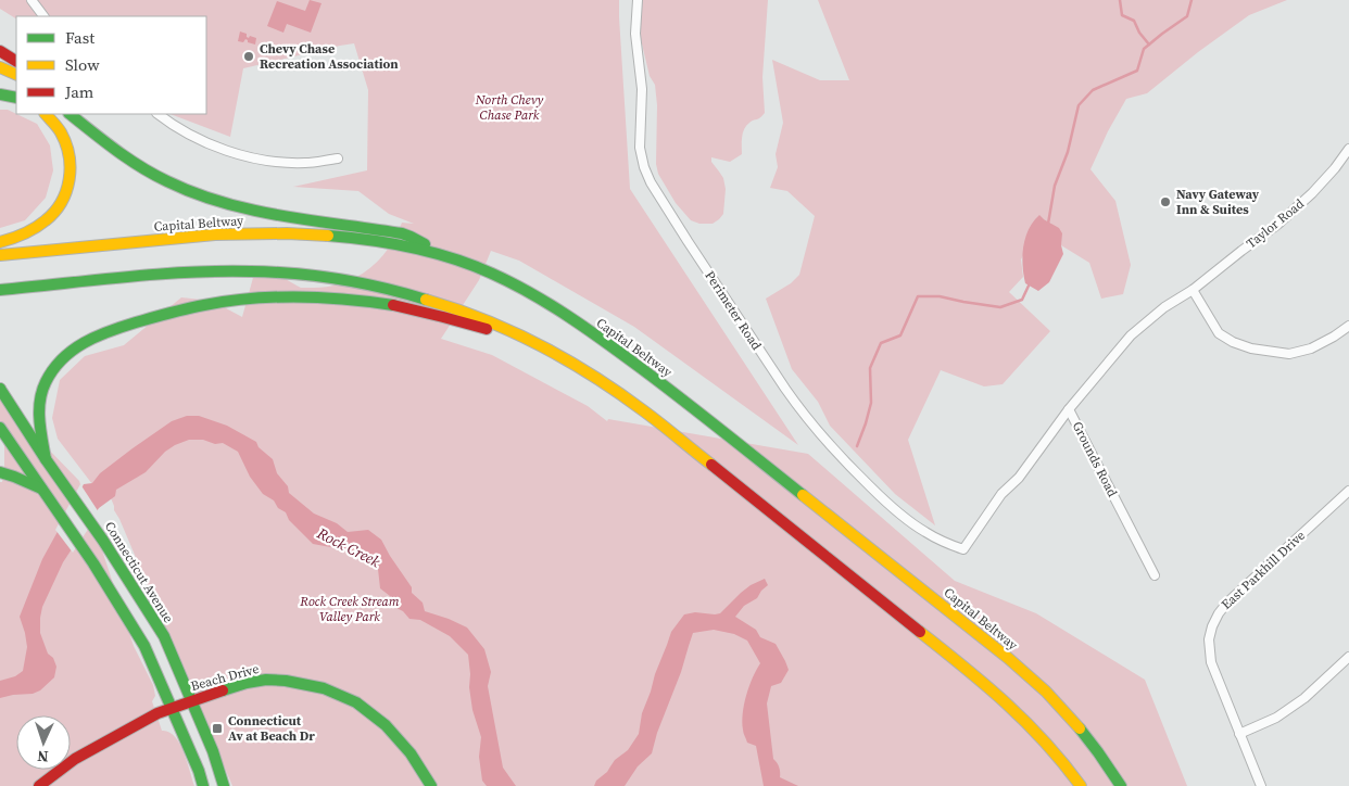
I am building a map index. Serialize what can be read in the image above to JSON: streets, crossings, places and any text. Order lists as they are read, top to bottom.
{
  "streets": {
    "main road": ["Capital Beltway", "Connecticut Avenue", "Beach Drive"],
    "street": [
      "Taylor Road",
      "Perimeter Road",
      "Grounds Road",
      "East Parkhill Drive"
    ]
  },
  "crossings": [
    ["Taylor Road", "Grounds Road"],
    ["Perimeter Road", "Grounds Road"],
    ["Connecticut Avenue", "Beach Drive"]
  ],
  "water": ["Rock Creek"],
  "parks": ["North Chevy Chase Park", "Rock Creek Stream Valley Park"],
  "places": {
    "other": ["Chevy Chase Recreation Association", "Navy Gateway Inn & Suites"],
    "transit": ["Connecticut Av at Beach Dr"]
  },
  "legend": ["Fast", "Slow", "Jam"],
  "north": "bottom"
}
